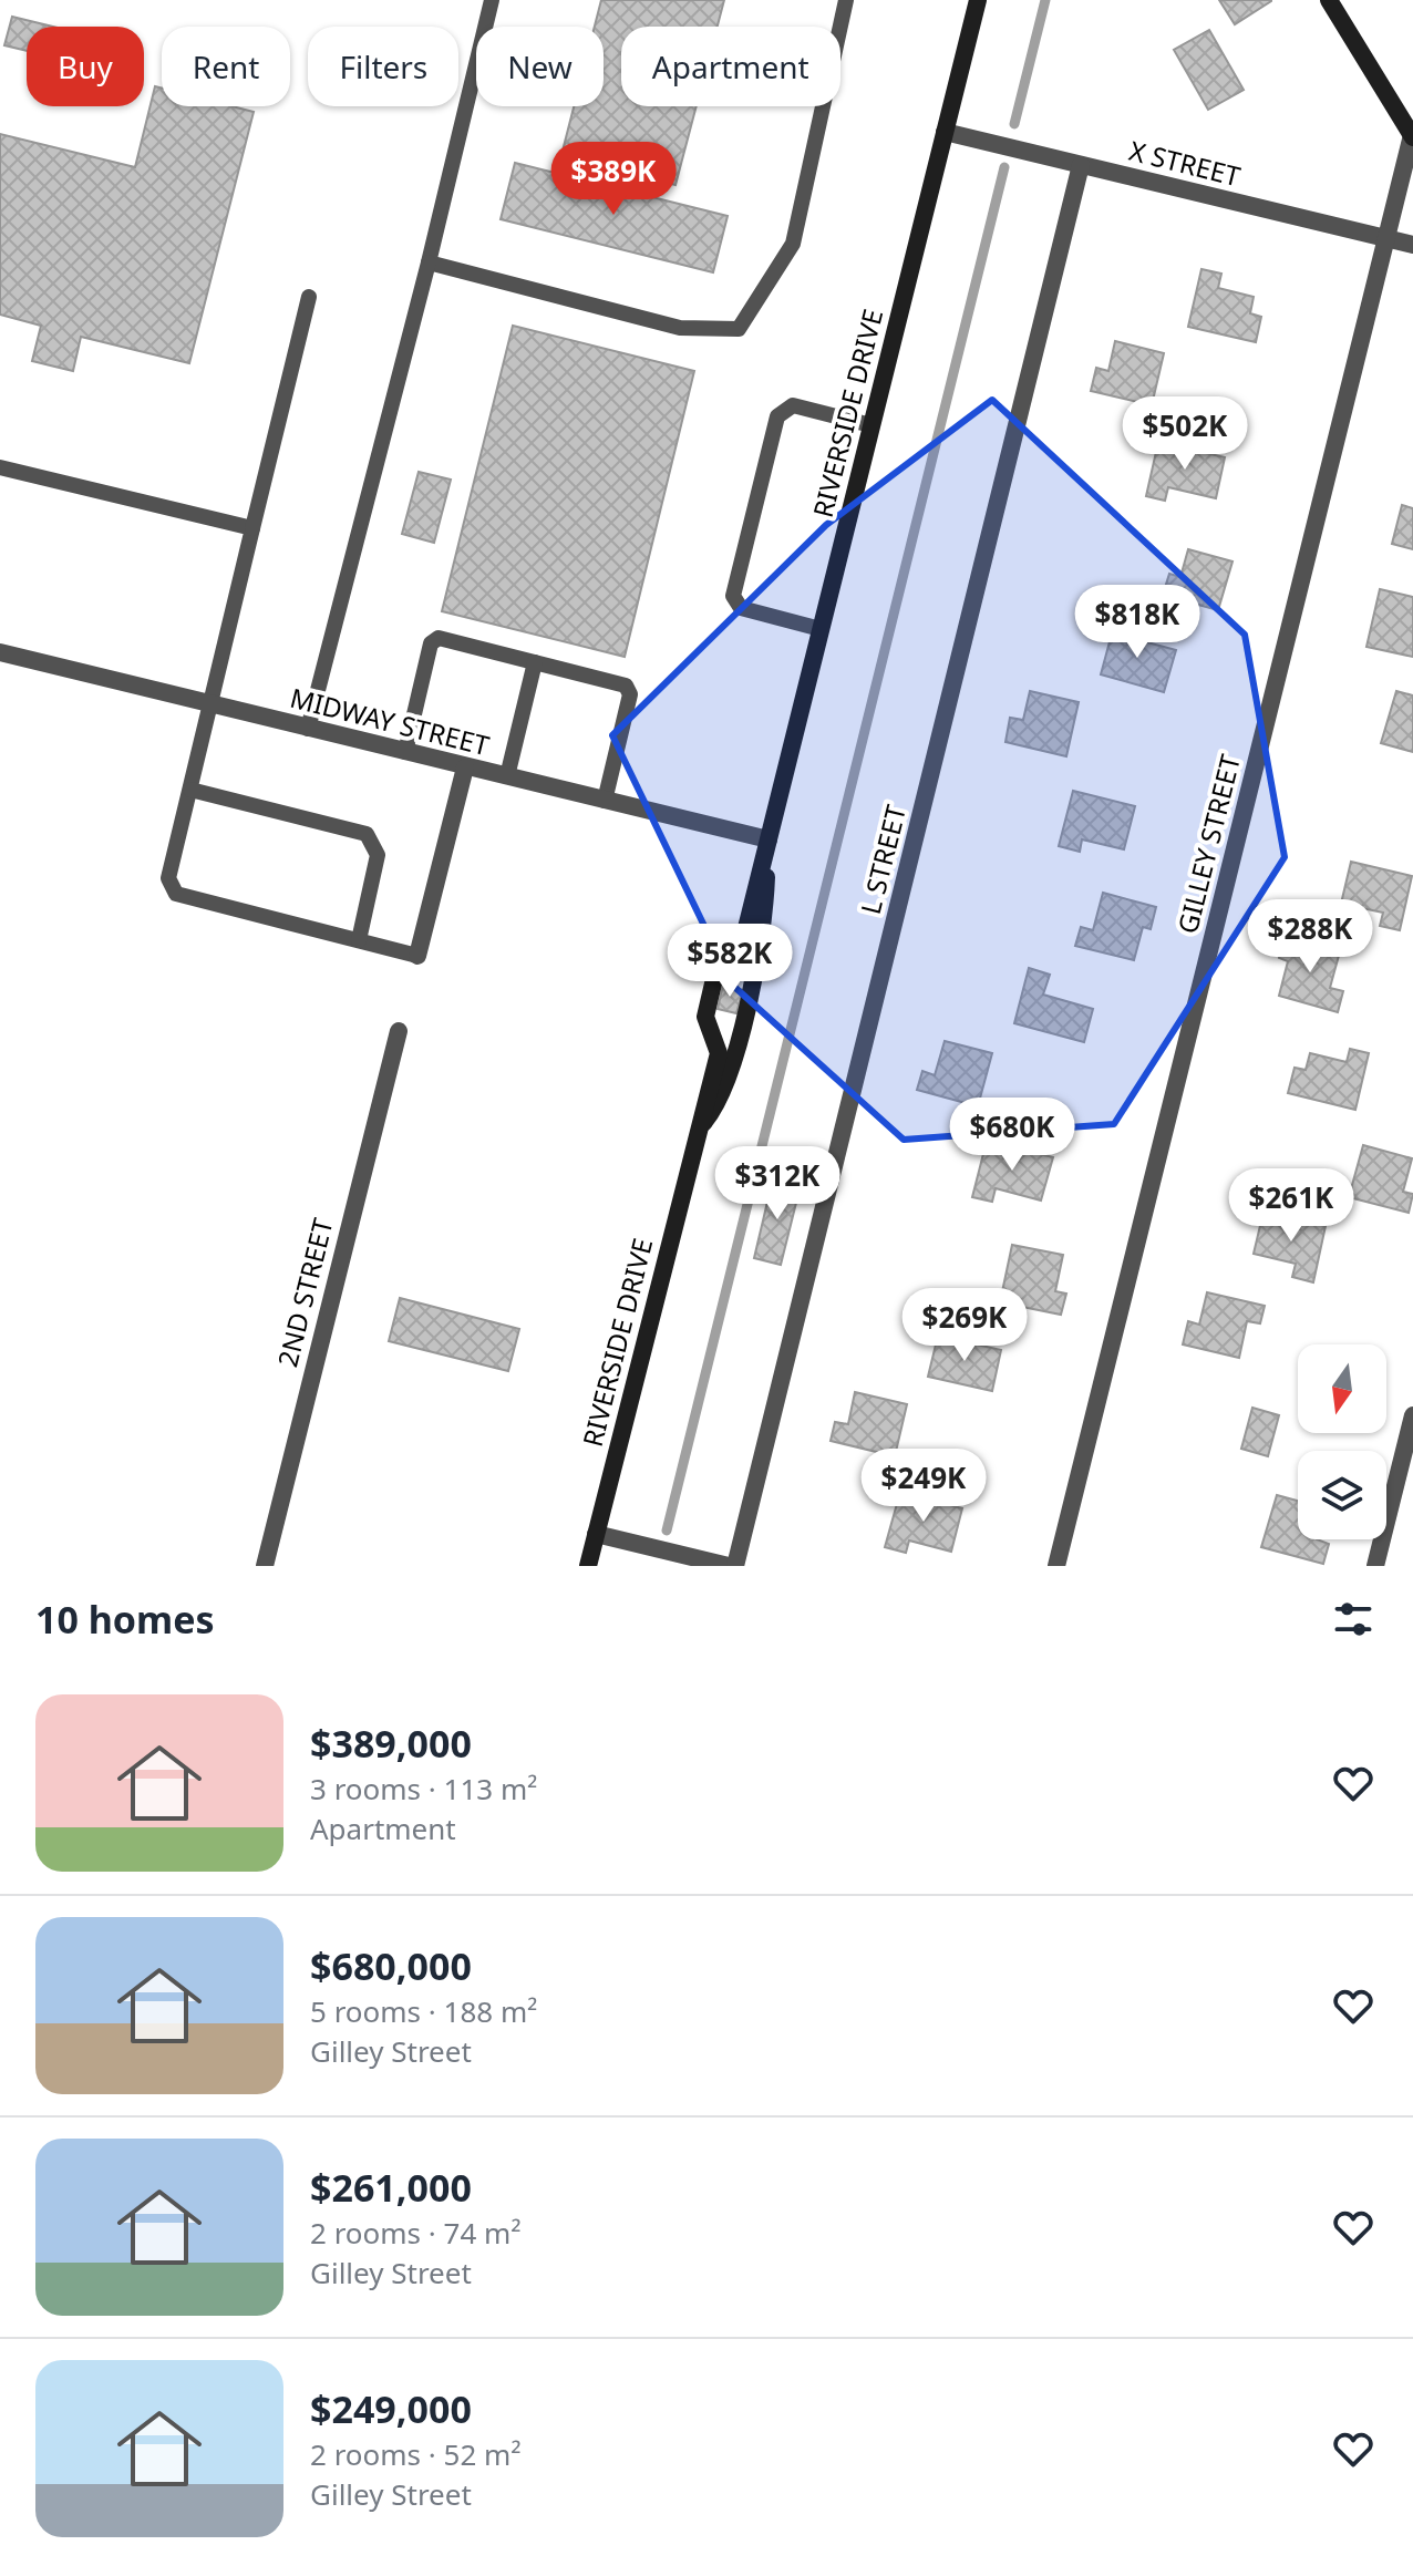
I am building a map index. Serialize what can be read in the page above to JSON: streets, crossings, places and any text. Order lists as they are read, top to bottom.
{
  "streets": {
    "street": [
      "X STREET",
      "RIVERSIDE DRIVE",
      "MIDWAY STREET",
      "GILLEY STREET",
      "L STREET",
      "2ND STREET"
    ]
  },
  "crossings": [
    ["X STREET", "RIVERSIDE DRIVE"],
    ["X STREET", "GILLEY STREET"],
    ["X STREET", "L STREET"],
    ["RIVERSIDE DRIVE", "MIDWAY STREET"]
  ],
  "north": "bottom",
  "page": {
    "chip": [
      "Buy",
      "Rent",
      "Filters",
      "New",
      "Apartment"
    ],
    "price": [
      "$389K",
      "$502K",
      "$818K",
      "$288K",
      "$582K",
      "$680K",
      "$312K",
      "$261K",
      "$269K",
      "$249K"
    ],
    "heading": "10 homes",
    "list": [
      {
        "name": "$389,000",
        "note": "3 rooms · 113 m² · Apartment"
      },
      {
        "name": "$680,000",
        "note": "5 rooms · 188 m² · Gilley Street"
      },
      {
        "name": "$261,000",
        "note": "2 rooms · 74 m² · Gilley Street"
      },
      {
        "name": "$249,000",
        "note": "2 rooms · 52 m² · Gilley Street"
      }
    ]
  }
}
